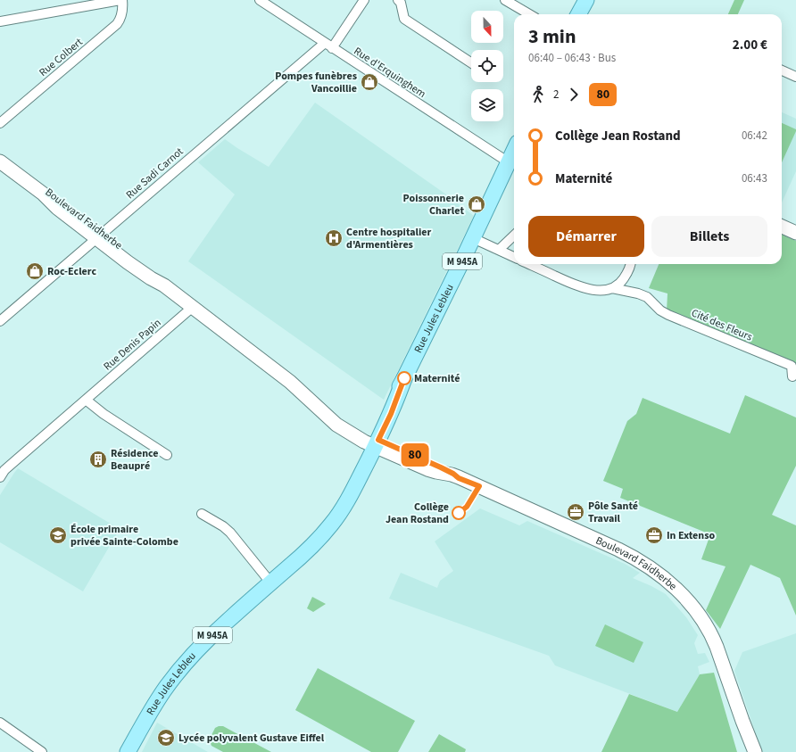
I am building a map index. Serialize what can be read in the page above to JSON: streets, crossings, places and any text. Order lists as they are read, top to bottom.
{
  "streets": {
    "main road": ["M 945A", "Rue Jules Lebleu"],
    "street": [
      "Rue Colbert",
      "Rue d'Erquinghem",
      "Rue Sadi Carnot",
      "Boulevard Faidherbe",
      "Cité des Fleurs",
      "Rue Denis Papin"
    ]
  },
  "crossings": [
    ["Rue d'Erquinghem", "Rue Sadi Carnot"],
    ["Rue d'Erquinghem", "Rue Jules Lebleu"],
    ["Rue Sadi Carnot", "Boulevard Faidherbe"],
    ["Boulevard Faidherbe", "Rue Jules Lebleu"],
    ["Boulevard Faidherbe", "Rue Denis Papin"]
  ],
  "places": {
    "shop": ["Pompes funèbres Vancoillie", "Poissonnerie Charlet", "Roc-Eclerc"],
    "hospital": ["Centre hospitalier d'Armentières"],
    "other": ["Maternité", "Collège Jean Rostand"],
    "building": ["Résidence Beaupré"],
    "office": ["Pôle Santé Travail", "In Extenso"],
    "school or university": ["École primaire privée Sainte-Colombe", "Lycée polyvalent Gustave Eiffel"]
  },
  "lines": ["bus line 80"],
  "north": "bottom",
  "page": {
    "on_map": "80",
    "heading": ["3 min", "06:40 – 06:43 · Bus", "2.00 €"],
    "legs": ["2", "80"],
    "list": [
      {
        "name": "Collège Jean Rostand",
        "value": "06:42"
      },
      {
        "name": "Maternité",
        "value": "06:43"
      }
    ],
    "buttons": ["Démarrer", "Billets"]
  }
}
